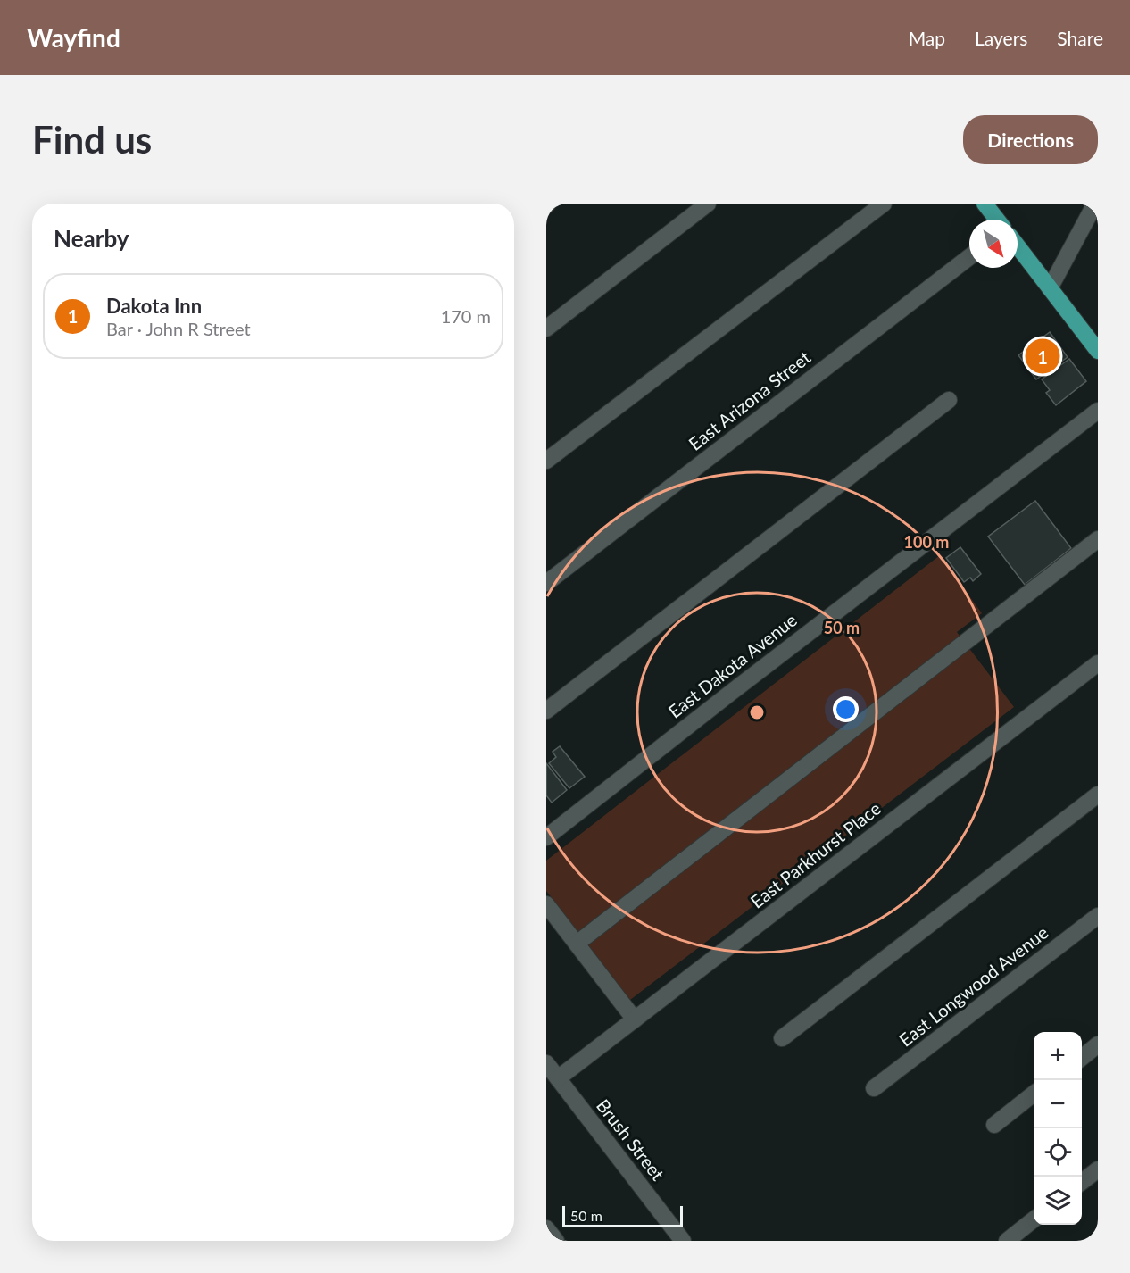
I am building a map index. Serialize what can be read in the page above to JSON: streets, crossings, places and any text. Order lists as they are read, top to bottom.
{
  "streets": {
    "street": [
      "East Arizona Street",
      "East Dakota Avenue",
      "East Parkhurst Place",
      "East Longwood Avenue",
      "Brush Street"
    ]
  },
  "crossings": [
    ["East Parkhurst Place", "Brush Street"]
  ],
  "scale_bar": "50 m",
  "north": "bottom right",
  "page": {
    "header": "Wayfind",
    "nav": ["Map", "Layers", "Share"],
    "buttons": "Directions",
    "title": "Find us",
    "heading": "Nearby",
    "list": [
      {
        "mark": "1",
        "name": "Dakota Inn",
        "note": "Bar · John R Street",
        "value": "170 m"
      }
    ],
    "pins": "1",
    "map_buttons": ["+", "−"],
    "scale": "50 m"
  },
  "rings": ["100 m", "50 m"]
}
